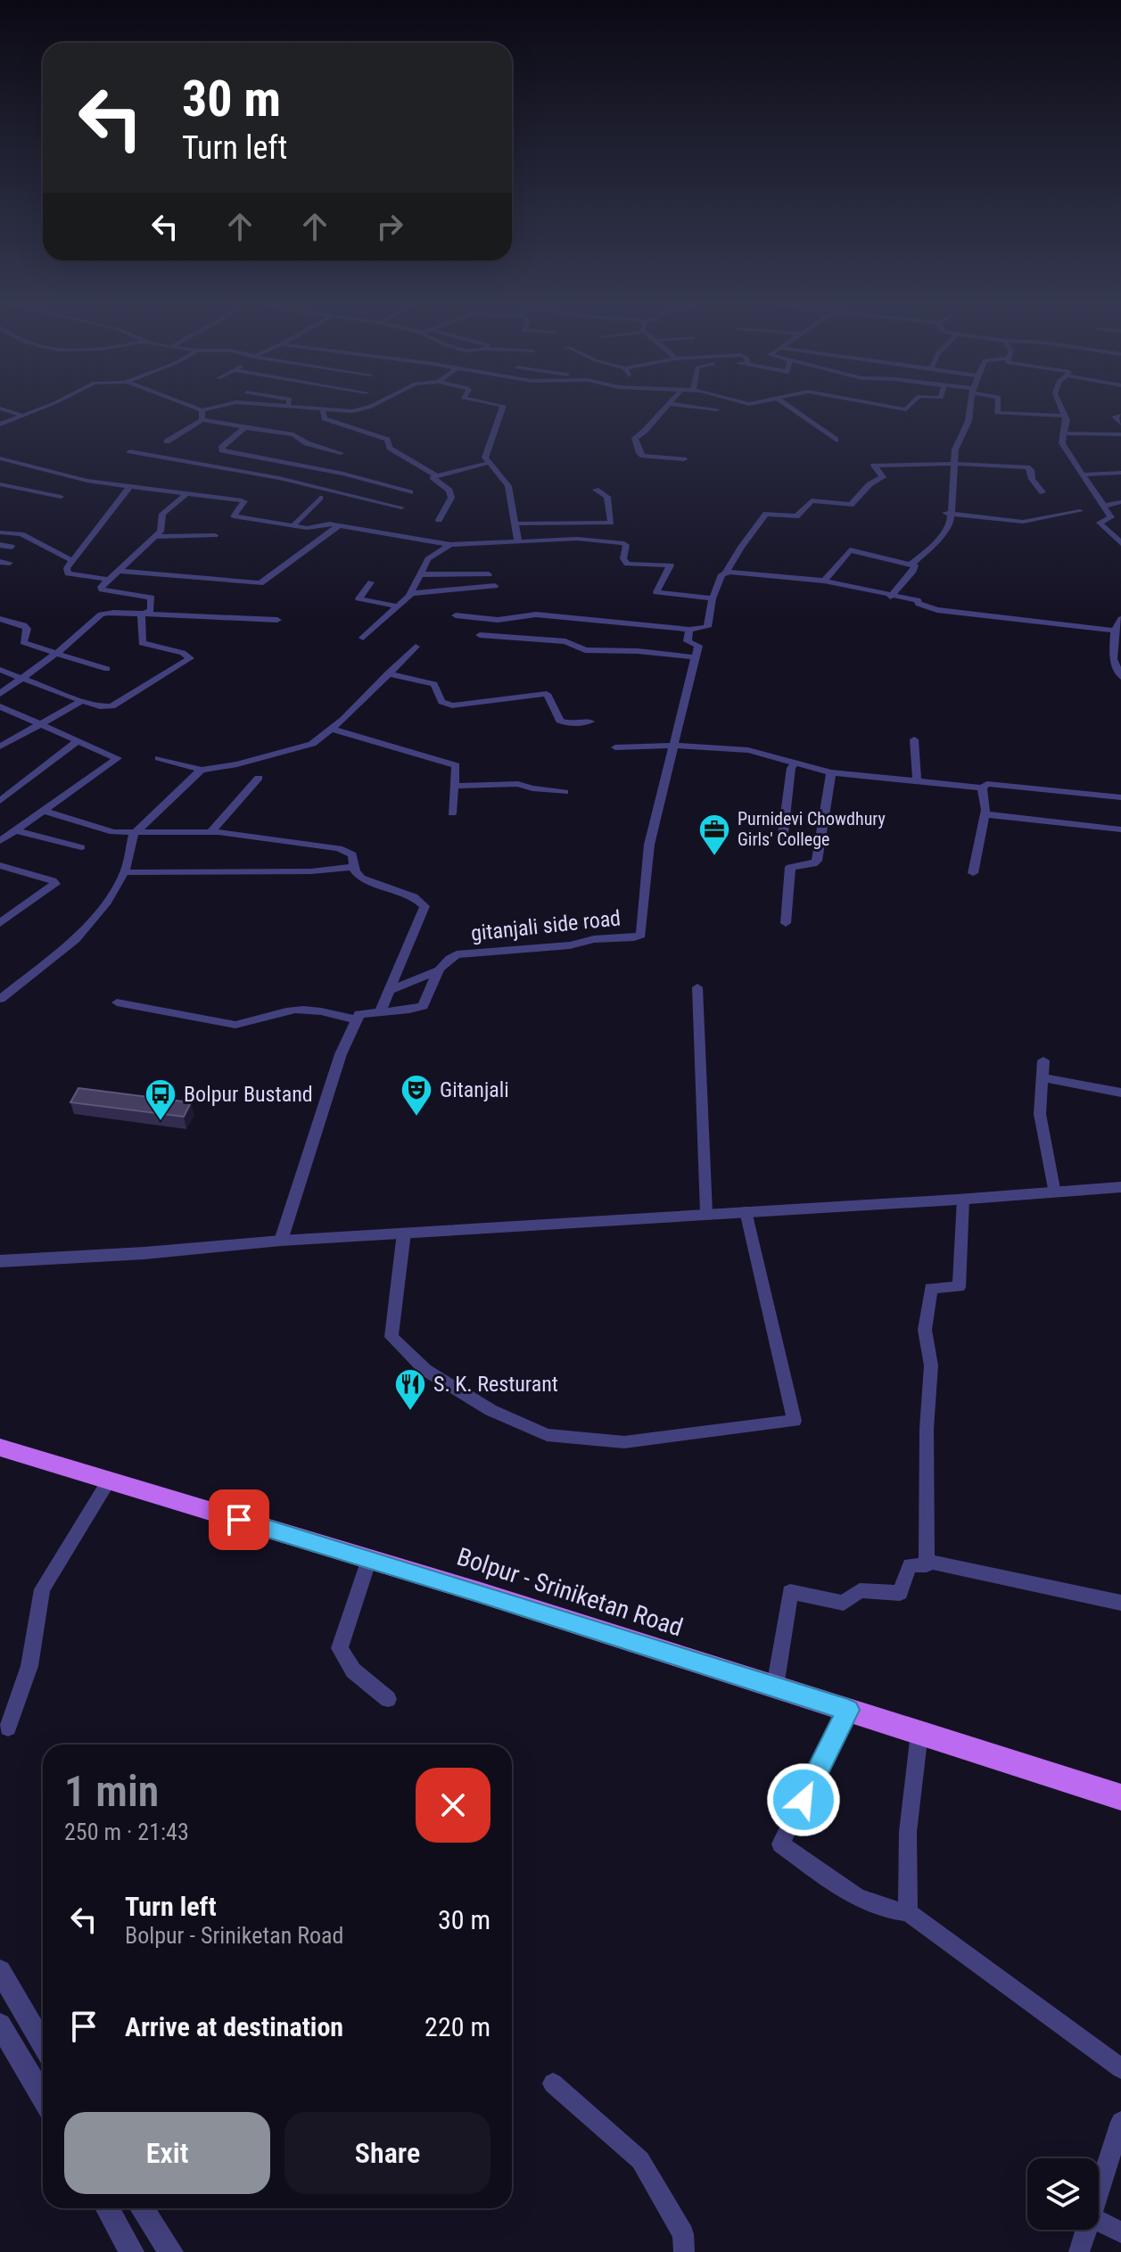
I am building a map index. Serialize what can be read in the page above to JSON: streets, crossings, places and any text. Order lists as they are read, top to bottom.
{
  "streets": {
    "main road": ["Bolpur - Sriniketan Road"],
    "street": ["gitanjali side road"]
  },
  "places": {
    "office": ["Purnidevi Chowdhury Girls' College"],
    "theatre": ["Gitanjali"],
    "bus stop": ["Bolpur Bustand"],
    "restaurant": ["S. K. Resturant"]
  },
  "page": {
    "turn": ["30 m", "Turn left"],
    "heading": ["1 min", "250 m · 21:43"],
    "list": [
      {
        "name": "Turn left",
        "note": "Bolpur - Sriniketan Road",
        "value": "30 m"
      },
      {
        "name": "Arrive at destination",
        "value": "220 m"
      }
    ],
    "buttons": ["Exit", "Share"]
  }
}
